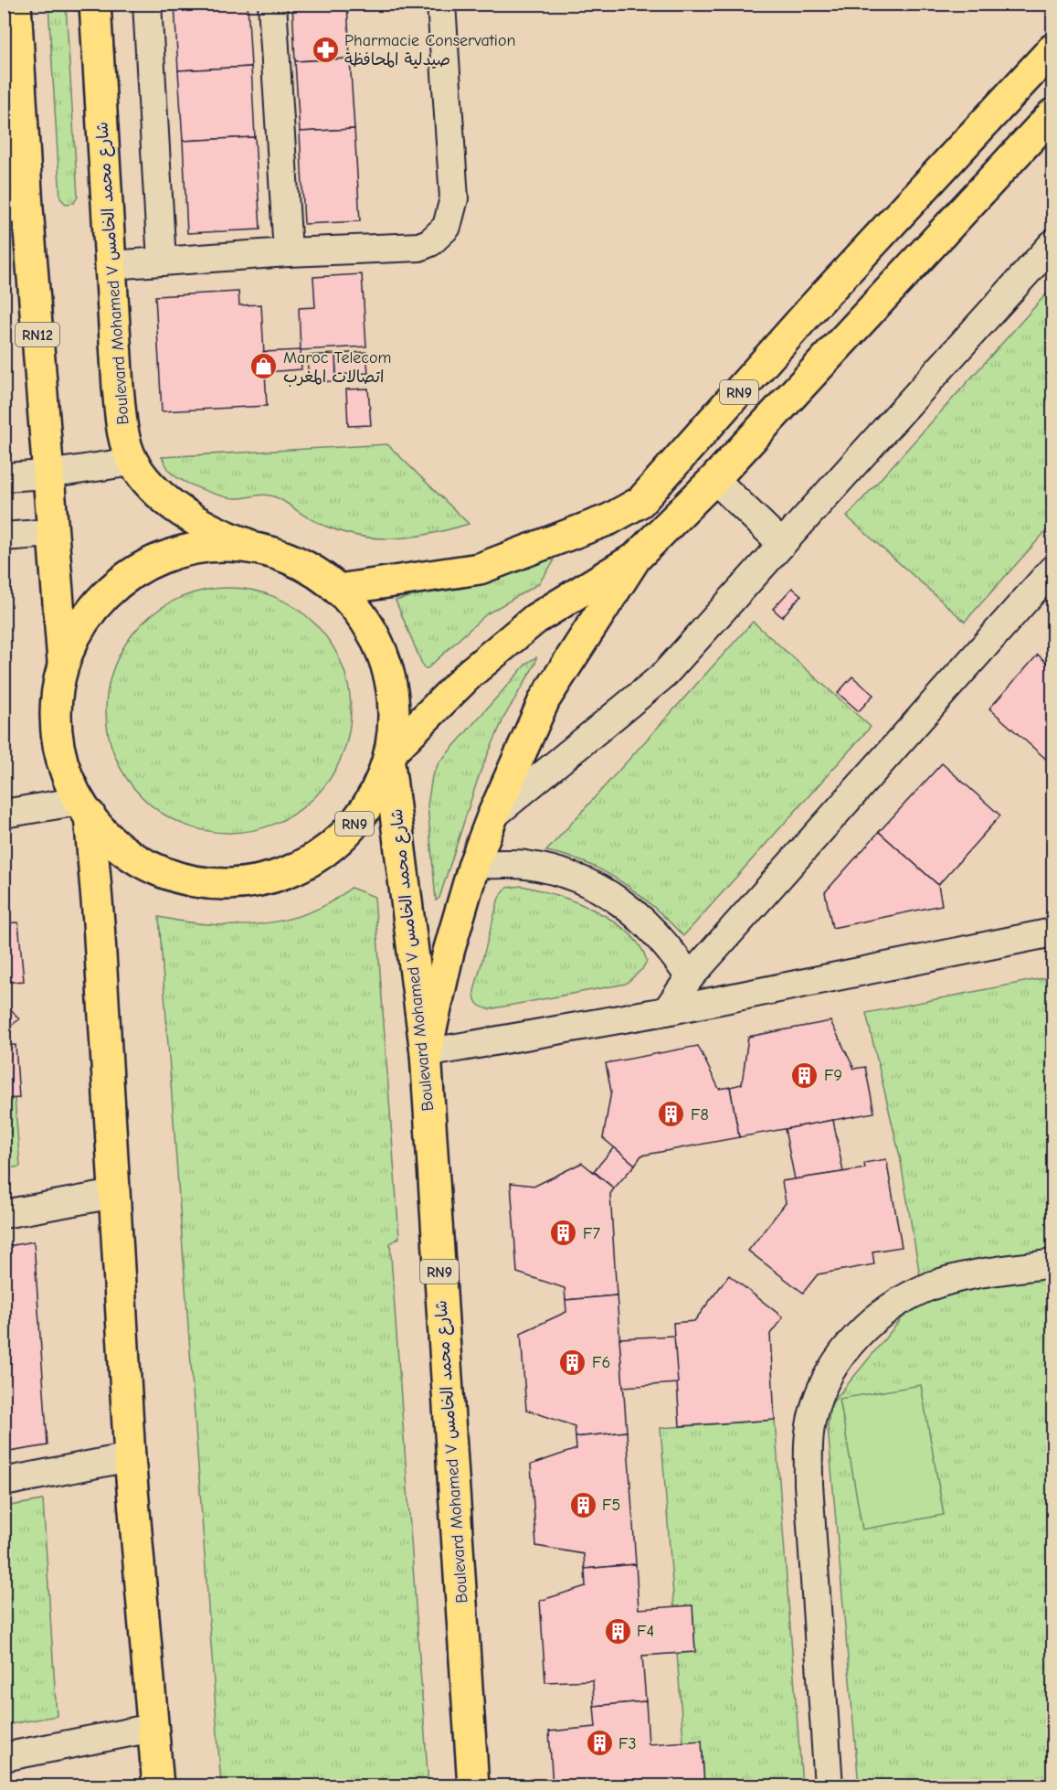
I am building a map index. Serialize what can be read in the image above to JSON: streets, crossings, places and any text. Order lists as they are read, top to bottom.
{
  "streets": {
    "main road": ["Boulevard Mohamed V شارع محمد الخامس", "RN12", "RN9"]
  },
  "crossings": [
    ["Boulevard Mohamed V شارع محمد الخامس", "RN9"],
    ["RN12", "RN9"]
  ],
  "places": {
    "pharmacy": ["Pharmacie Conservation صيدلية المحافظة"],
    "shop": ["Maroc Telecom اتصالات المغرب"],
    "building": [
      "F9",
      "F8",
      "F7",
      "F6",
      "F5",
      "F4",
      "F3"
    ]
  }
}
